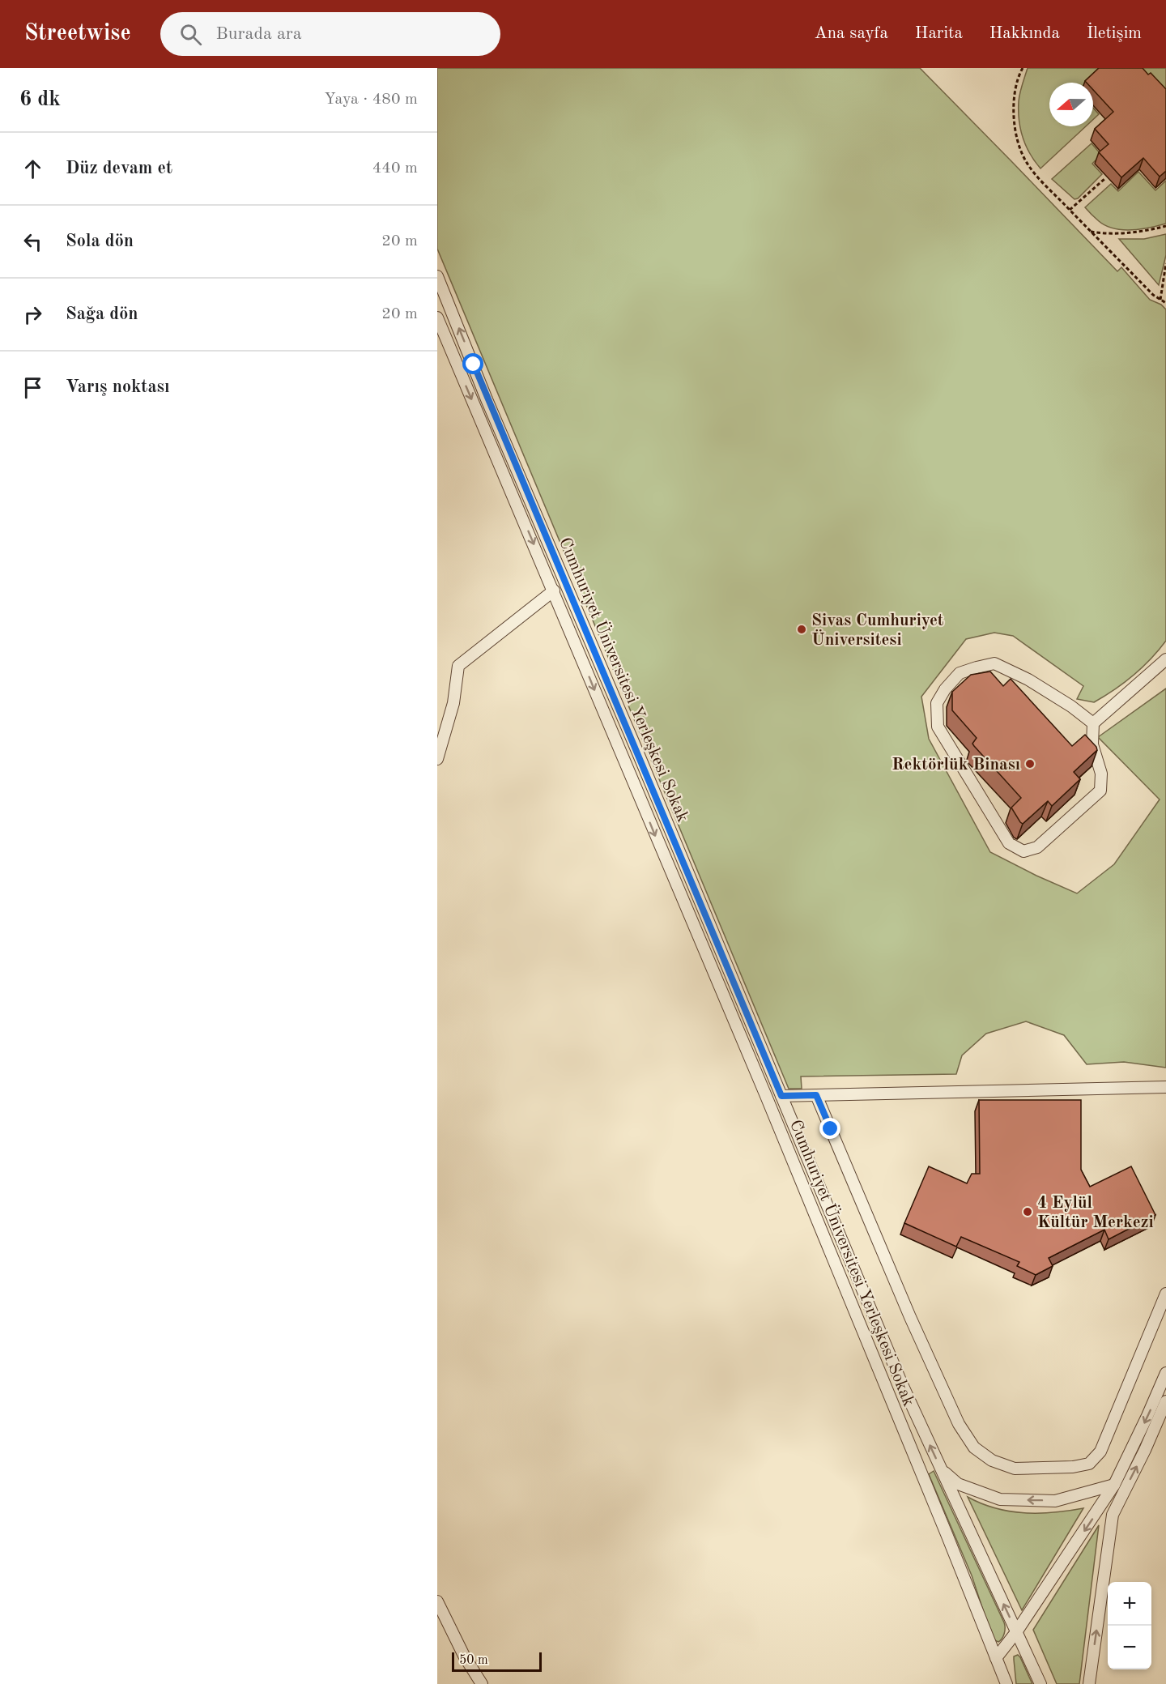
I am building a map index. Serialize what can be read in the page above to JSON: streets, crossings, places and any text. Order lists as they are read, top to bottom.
{
  "streets": {
    "street": ["Cumhuriyet Üniversitesi Yerleşkesi Sokak"]
  },
  "places": ["Sivas Cumhuriyet Üniversitesi", "Rektörlük Binası", "4 Eylül Kültür Merkezi"],
  "scale_bar": "50 m",
  "north": "left",
  "page": {
    "header": "Streetwise",
    "search": "Burada ara",
    "nav": [
      "Ana sayfa",
      "Harita",
      "Hakkında",
      "İletişim"
    ],
    "heading": ["6 dk", "Yaya · 480 m"],
    "list": [
      ["Düz devam et", "440 m"],
      ["Sola dön", "20 m"],
      ["Sağa dön", "20 m"],
      "Varış noktası"
    ],
    "map_buttons": ["+", "−"],
    "scale": "50 m"
  }
}
